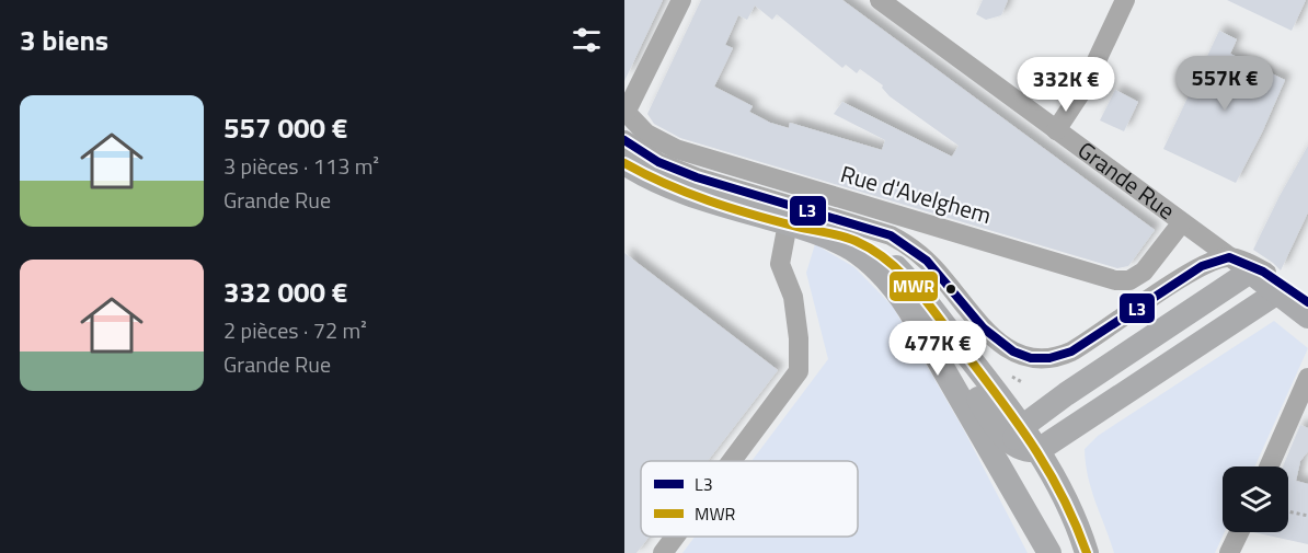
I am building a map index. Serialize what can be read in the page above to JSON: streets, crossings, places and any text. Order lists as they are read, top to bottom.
{
  "streets": {
    "main road": ["Grande Rue"],
    "street": ["Rue d'Avelghem"]
  },
  "crossings": [
    ["Grande Rue", "Rue d'Avelghem"]
  ],
  "lines": ["transit line L3", "transit line MWR"],
  "legend": ["L3", "MWR"],
  "page": {
    "heading": "3 biens",
    "price": ["557K €", "332K €", "477K €"],
    "list": [
      {
        "name": "557 000 €",
        "note": "3 pièces · 113 m² · Grande Rue"
      },
      {
        "name": "332 000 €",
        "note": "2 pièces · 72 m² · Grande Rue"
      }
    ]
  }
}
